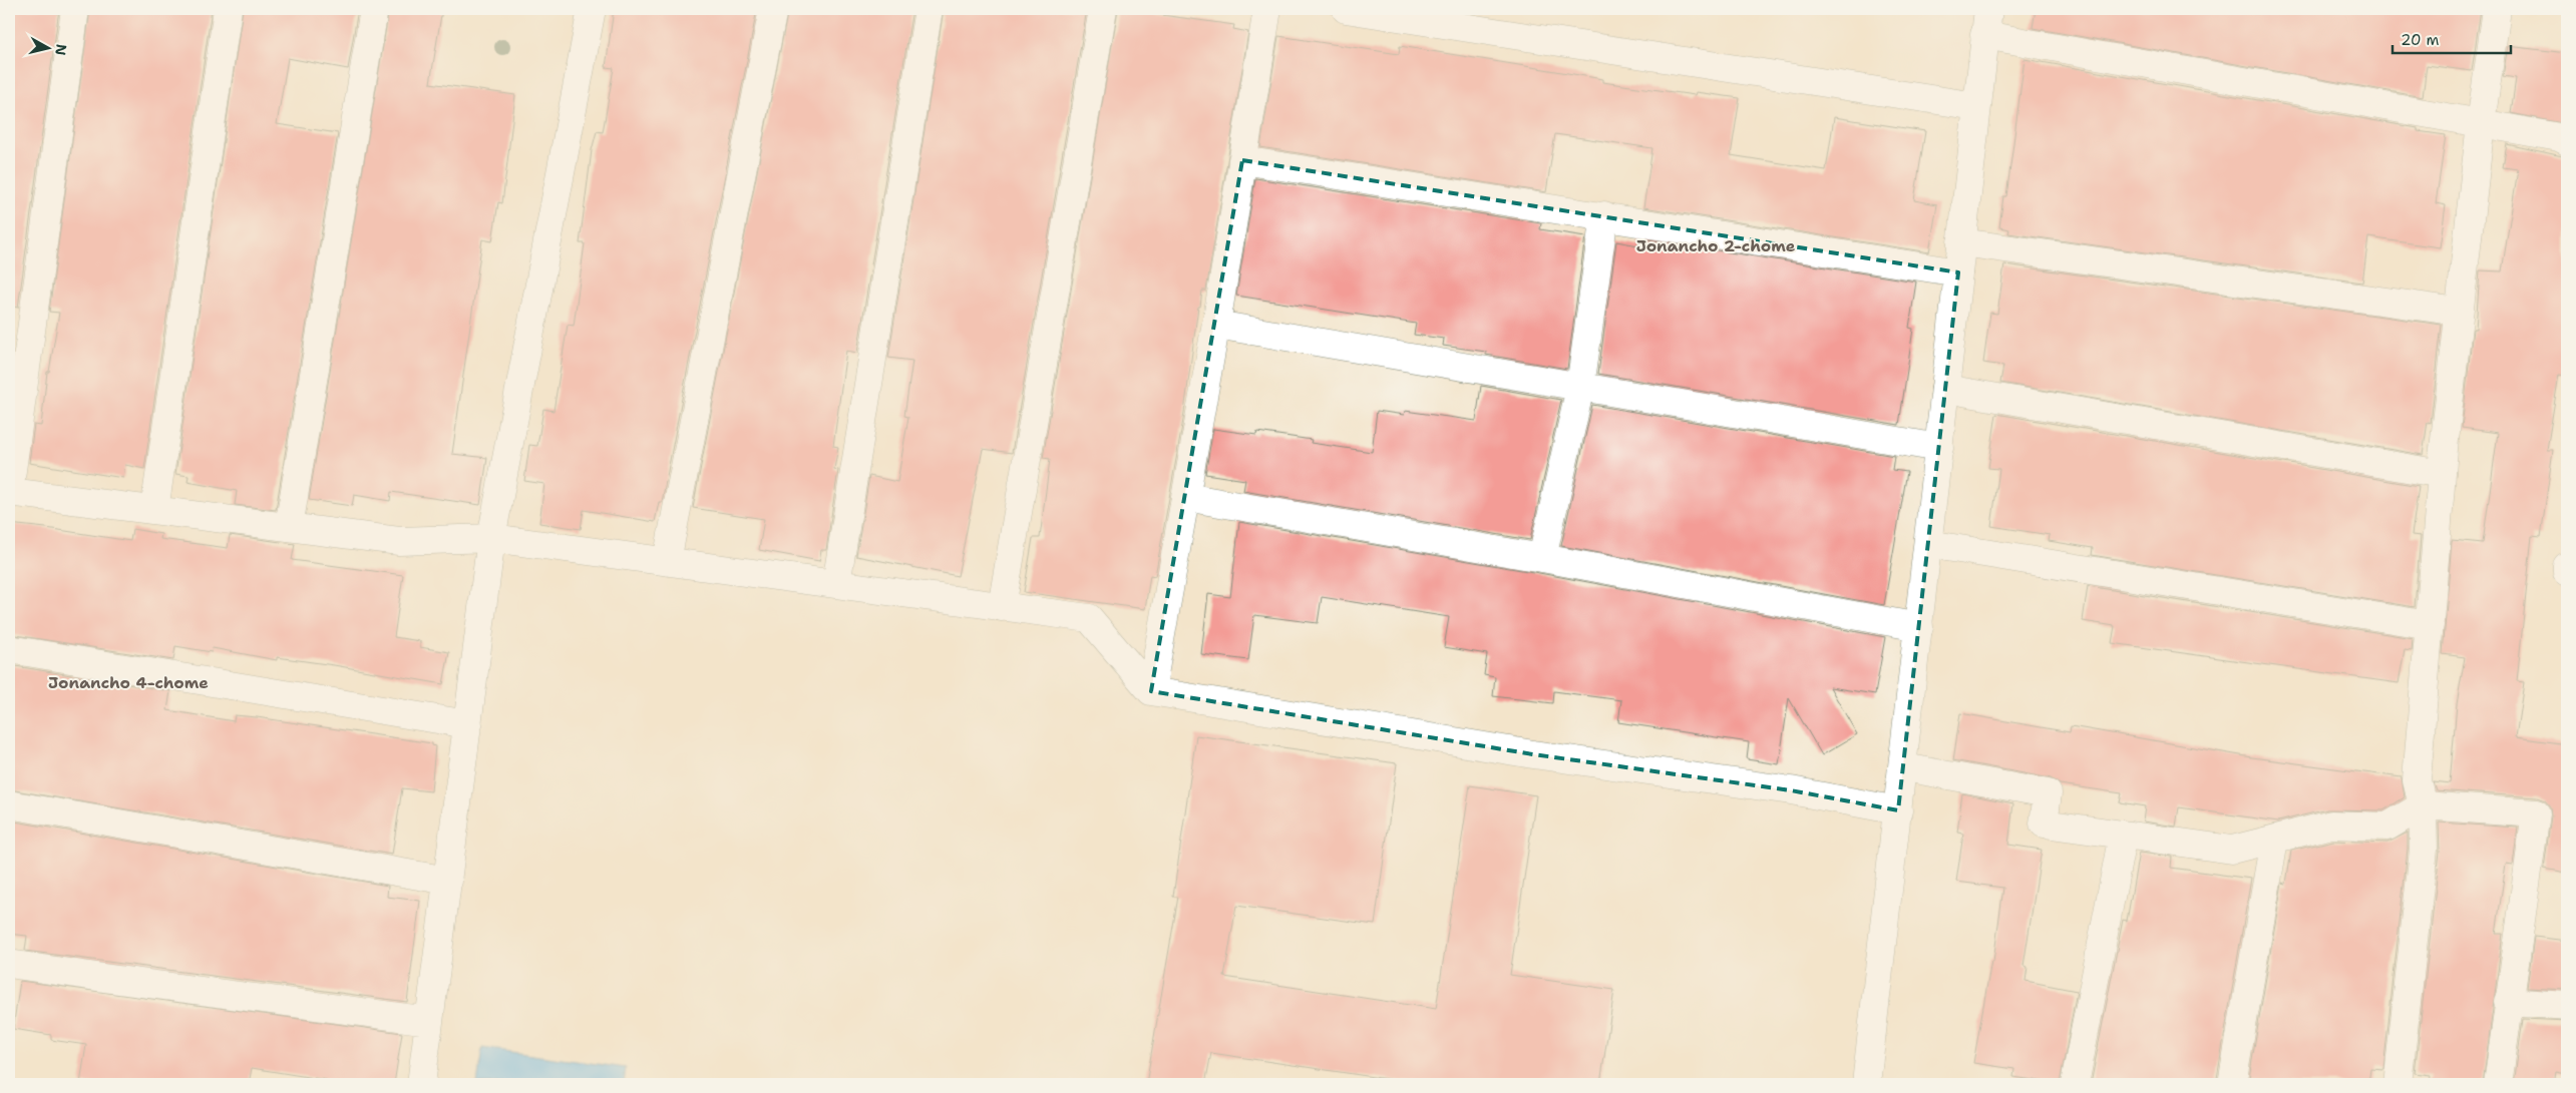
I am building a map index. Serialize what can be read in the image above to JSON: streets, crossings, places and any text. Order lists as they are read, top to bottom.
{
  "districts": ["Jonancho 2-chome", "Jonancho 4-chome"],
  "scale_bar": "20 m",
  "north": "right"
}
